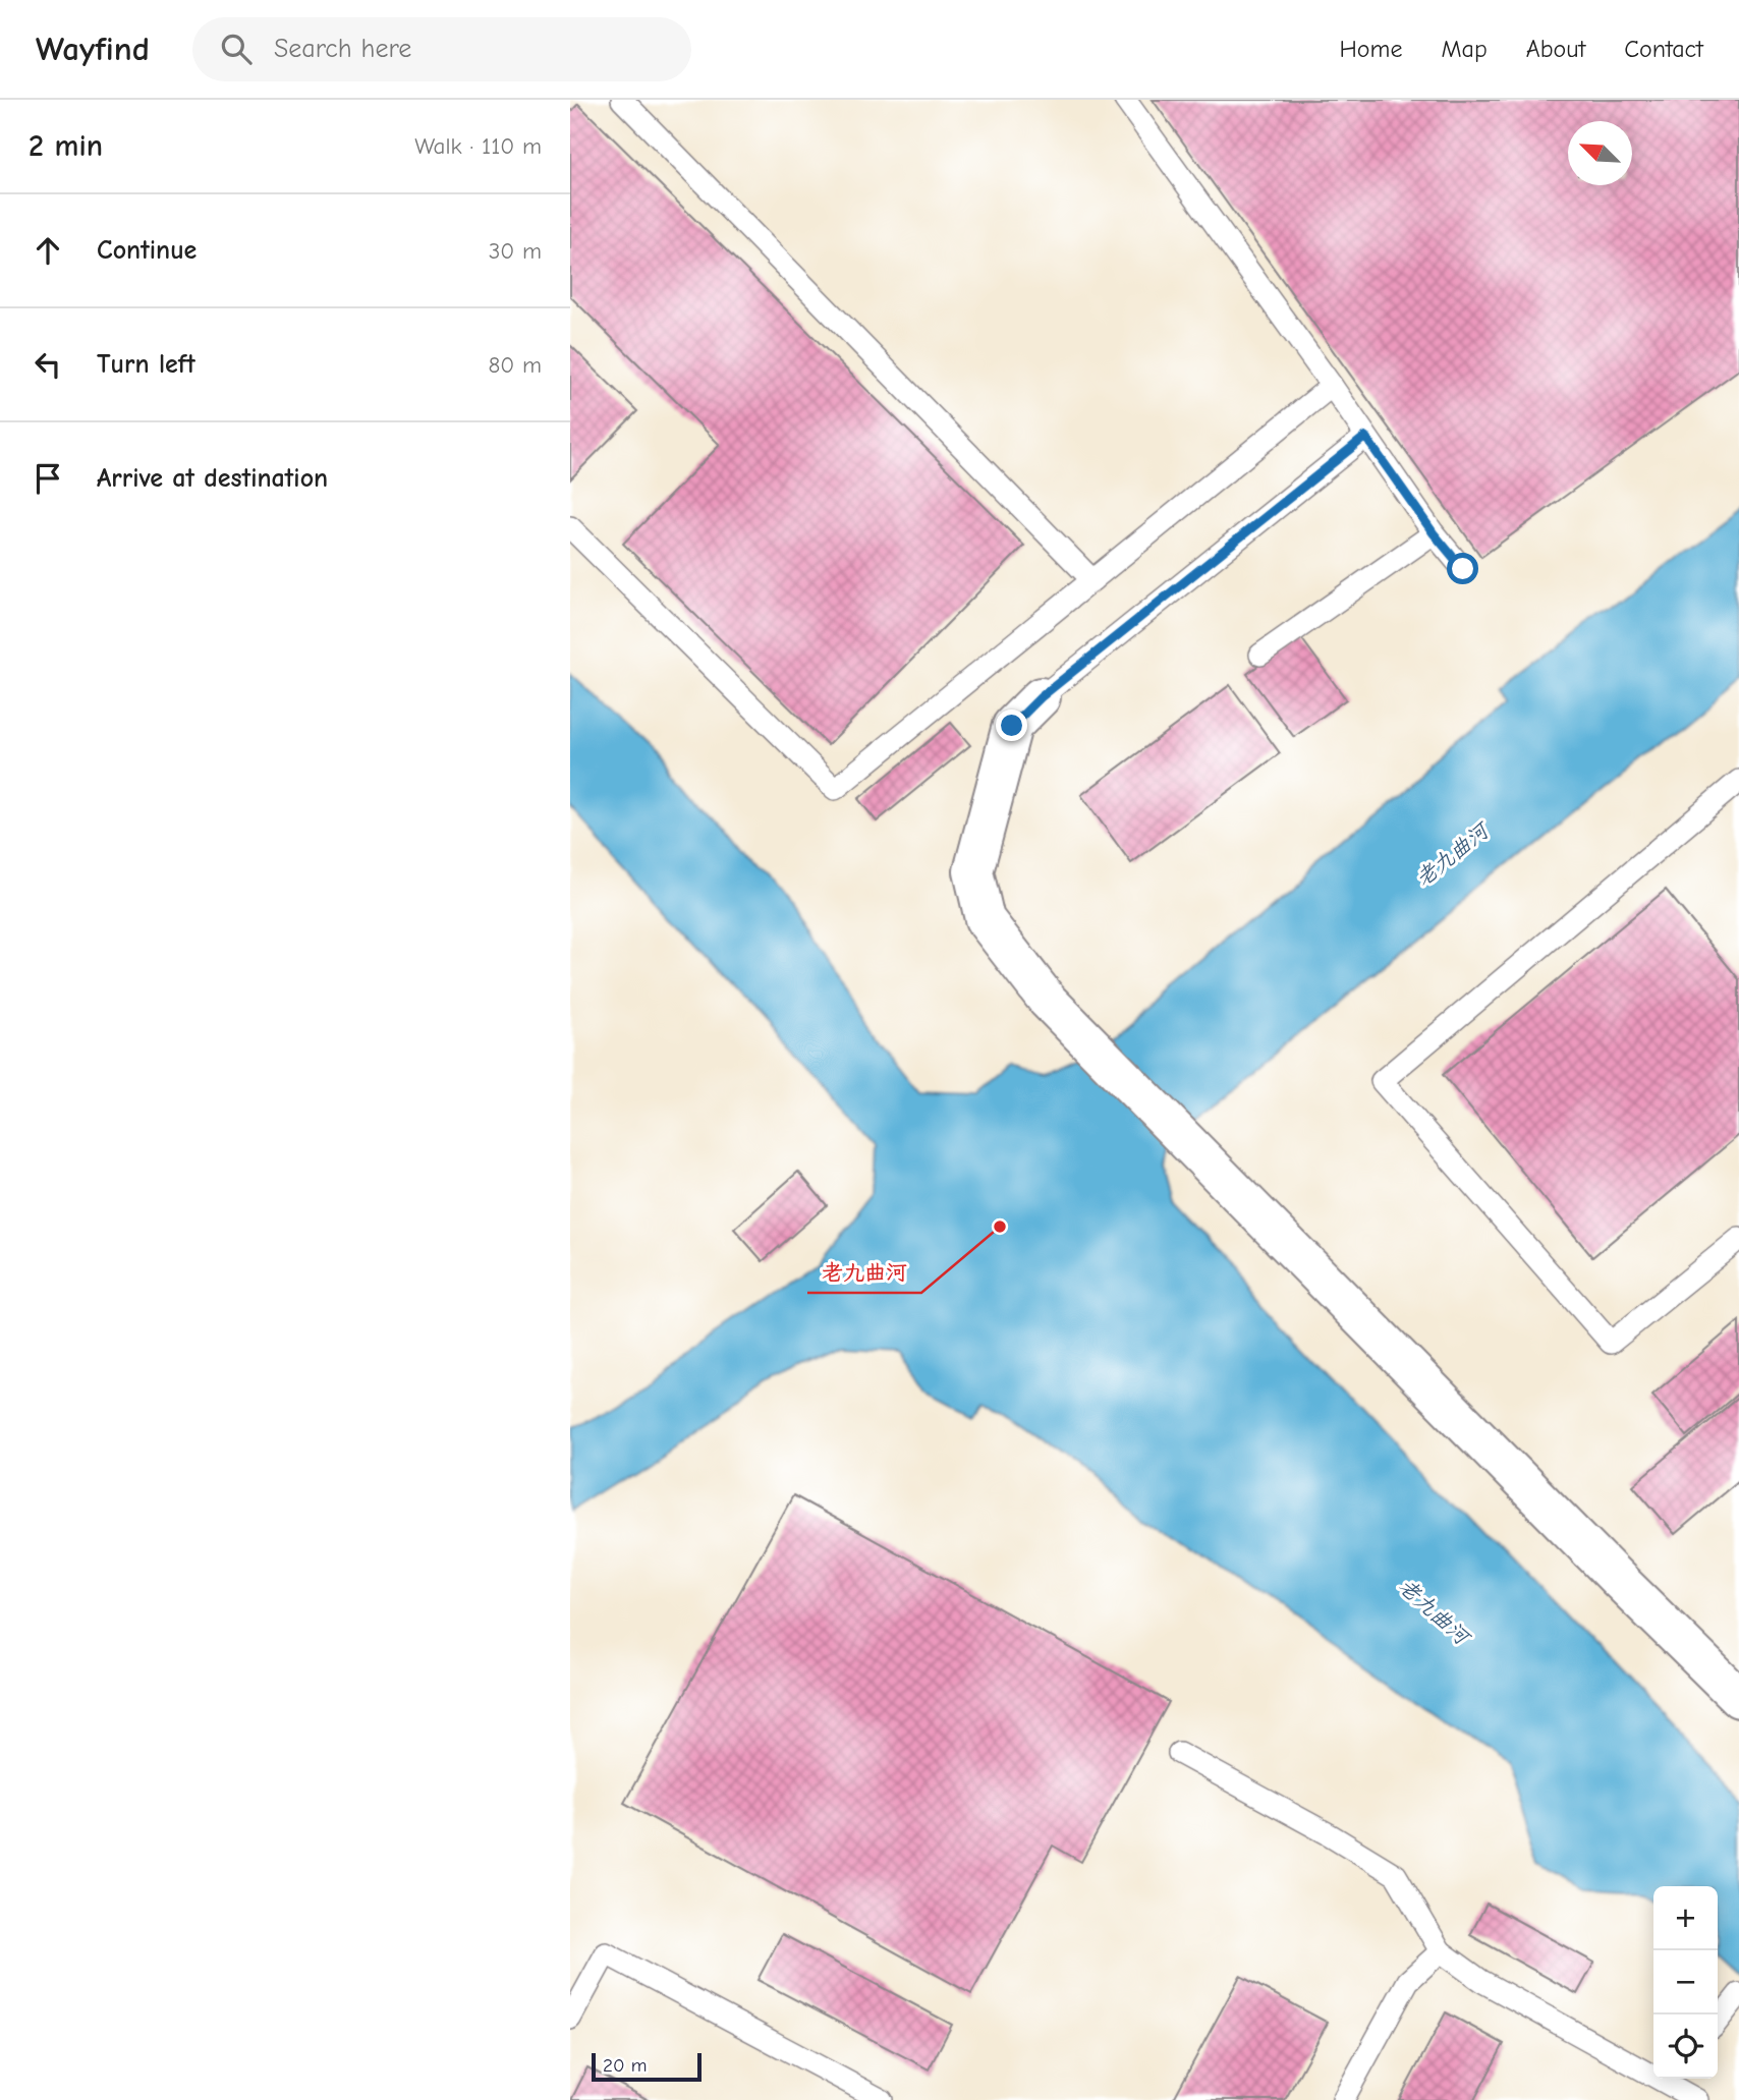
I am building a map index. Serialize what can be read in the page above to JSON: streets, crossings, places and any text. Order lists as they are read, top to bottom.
{
  "water": ["老九曲河"],
  "places": ["老九曲河"],
  "scale_bar": "20 m",
  "north": "top left",
  "page": {
    "header": "Wayfind",
    "search": "Search here",
    "nav": [
      "Home",
      "Map",
      "About",
      "Contact"
    ],
    "heading": ["2 min", "Walk · 110 m"],
    "list": [
      ["Continue", "30 m"],
      ["Turn left", "80 m"],
      "Arrive at destination"
    ],
    "map_buttons": ["+", "−"],
    "scale": "20 m"
  }
}
